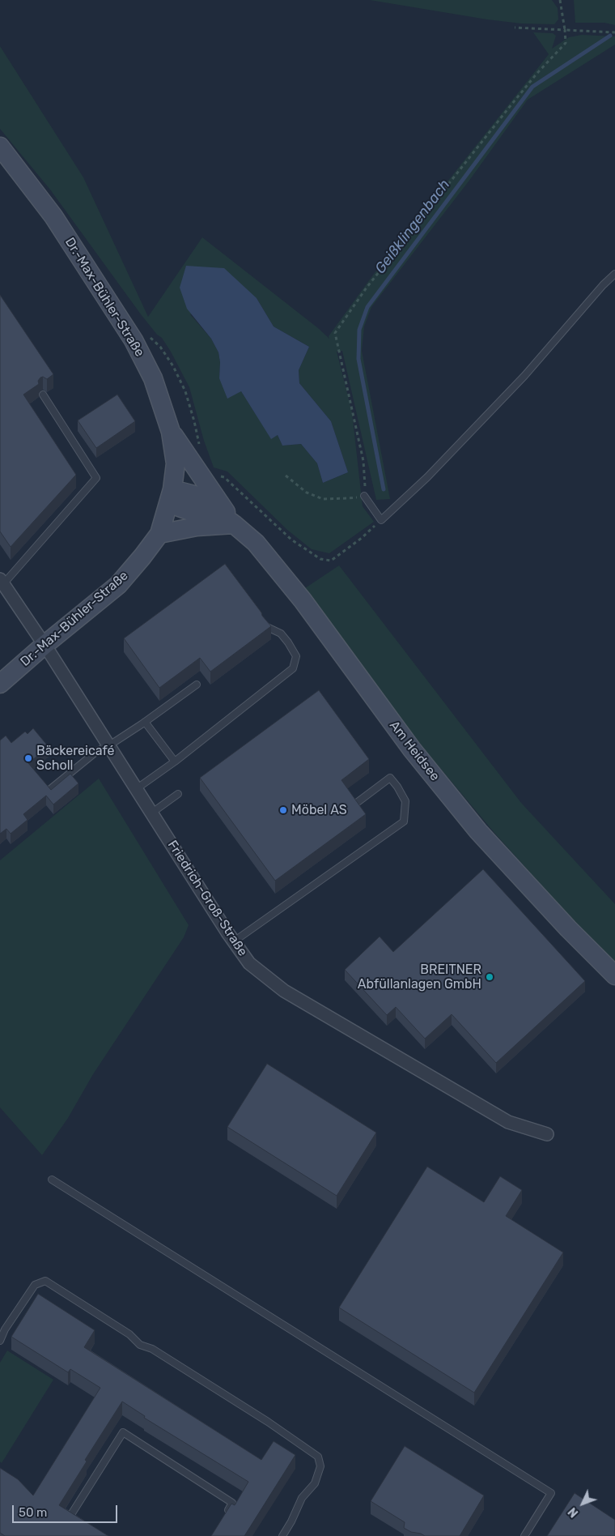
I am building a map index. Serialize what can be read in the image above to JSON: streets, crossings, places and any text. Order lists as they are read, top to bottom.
{
  "streets": {
    "main road": ["Dr.-Max-Bühler-Straße", "Am Heidsee"],
    "street": ["Friedrich-Groß-Straße"]
  },
  "crossings": [
    ["Dr.-Max-Bühler-Straße", "Am Heidsee"],
    ["Dr.-Max-Bühler-Straße", "Friedrich-Groß-Straße"]
  ],
  "water": ["Geißklingenbach"],
  "places": ["Bäckereicafé Scholl", "Möbel AS", "BREITNER Abfüllanlagen GmbH"],
  "scale_bar": "50 m",
  "north": "bottom left"
}
